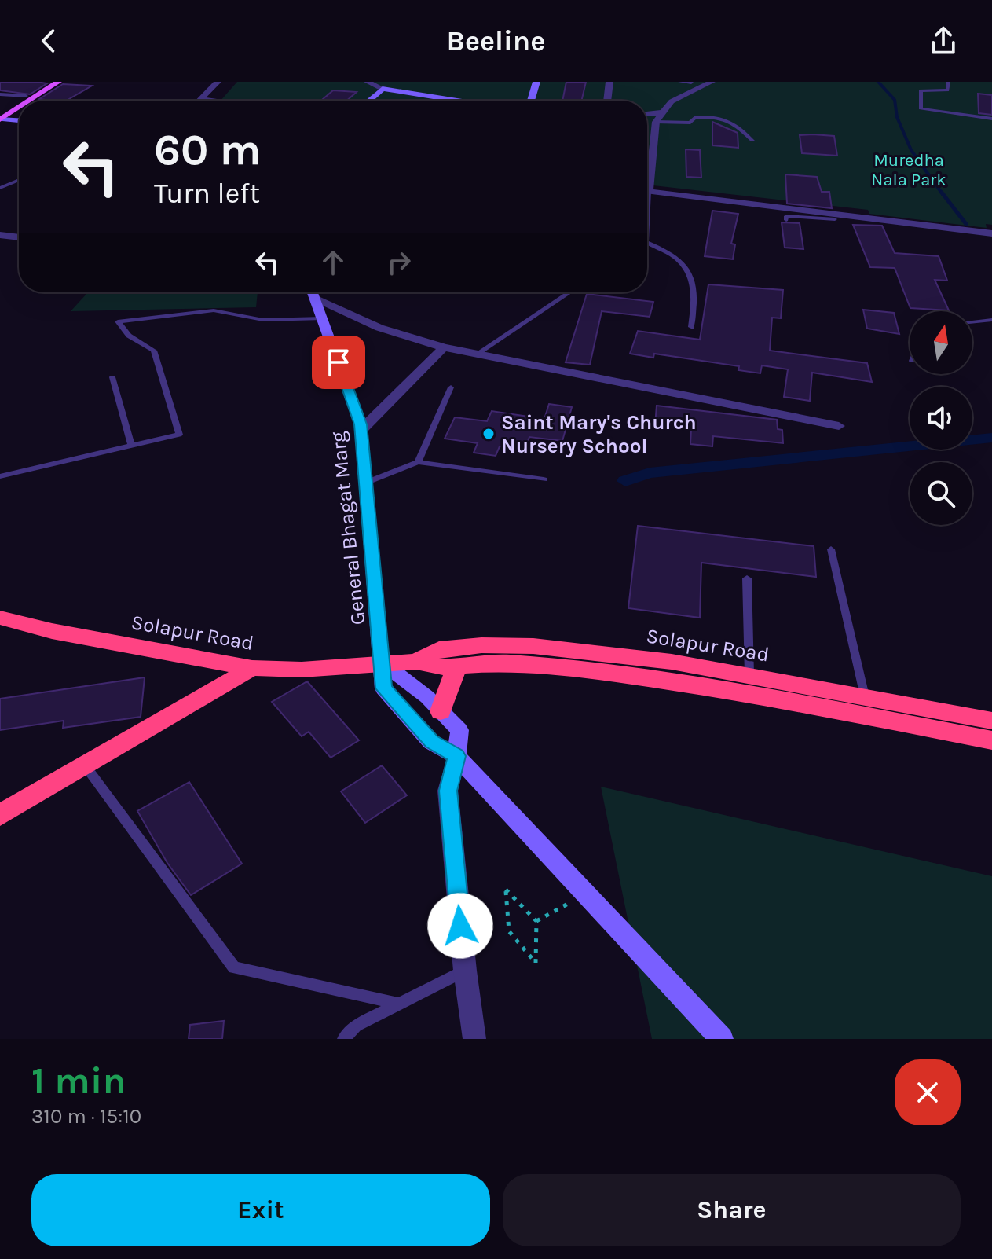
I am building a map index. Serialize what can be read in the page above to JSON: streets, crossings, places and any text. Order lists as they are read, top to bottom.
{
  "streets": {
    "highway": ["Solapur Road"],
    "street": ["General Bhagat Marg"]
  },
  "crossings": [
    ["General Bhagat Marg", "Solapur Road"]
  ],
  "parks": ["Muredha Nala Park"],
  "places": ["Saint Mary's Church Nursery School"],
  "north": "top",
  "page": {
    "header": "Beeline",
    "turn": ["60 m", "Turn left"],
    "heading": ["1 min", "310 m · 15:10"],
    "buttons": ["Exit", "Share"]
  }
}
